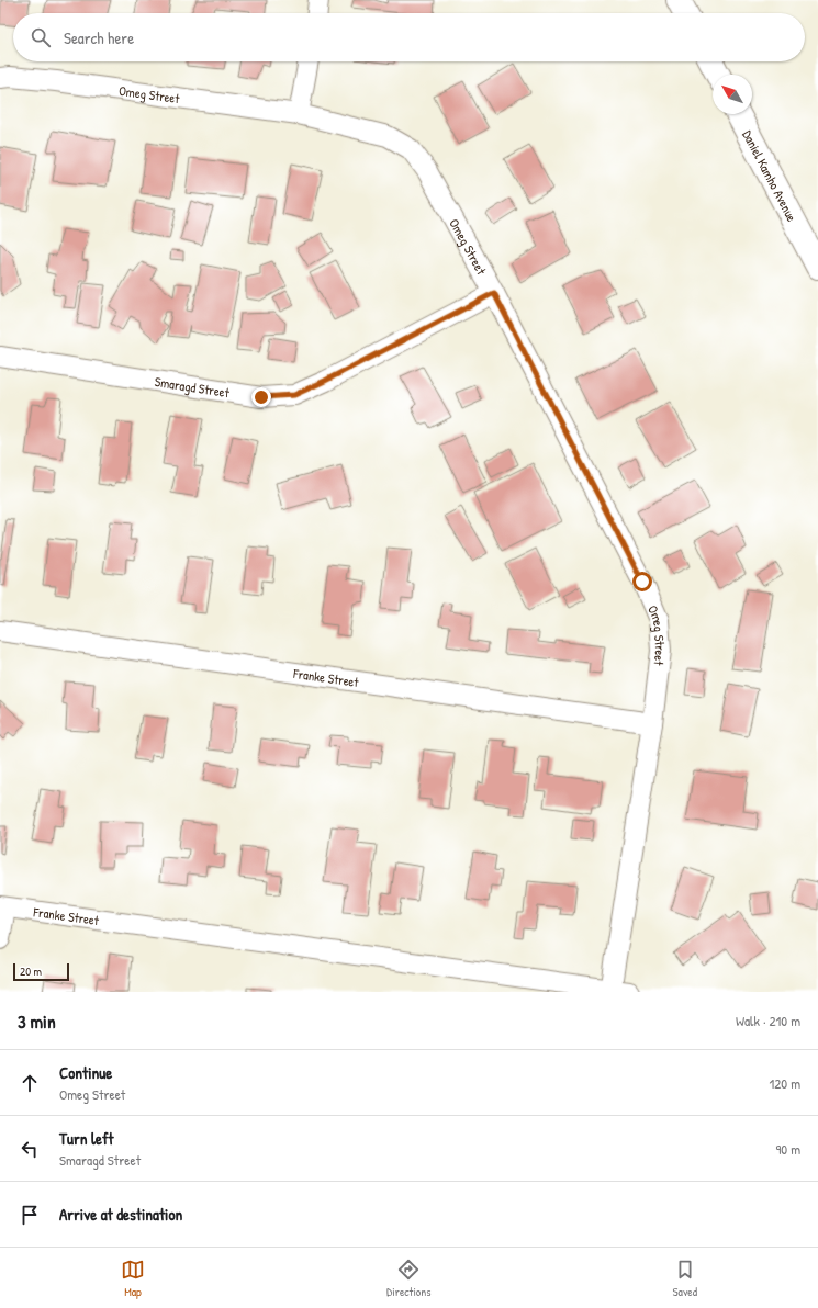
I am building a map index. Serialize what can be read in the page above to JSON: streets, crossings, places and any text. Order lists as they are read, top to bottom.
{
  "streets": {
    "main road": ["Daniel Kamho Avenue"],
    "street": ["Omeg Street", "Smaragd Street", "Franke Street"]
  },
  "crossings": [
    ["Omeg Street", "Smaragd Street"],
    ["Omeg Street", "Franke Street"]
  ],
  "scale_bar": "20 m",
  "north": "top left",
  "page": {
    "search": "Search here",
    "scale": "20 m",
    "heading": ["3 min", "Walk · 210 m"],
    "list": [
      ["Continue", "Omeg Street", "120 m"],
      ["Turn left", "Smaragd Street", "90 m"],
      "Arrive at destination"
    ],
    "nav": ["Map", "Directions", "Saved"]
  }
}
